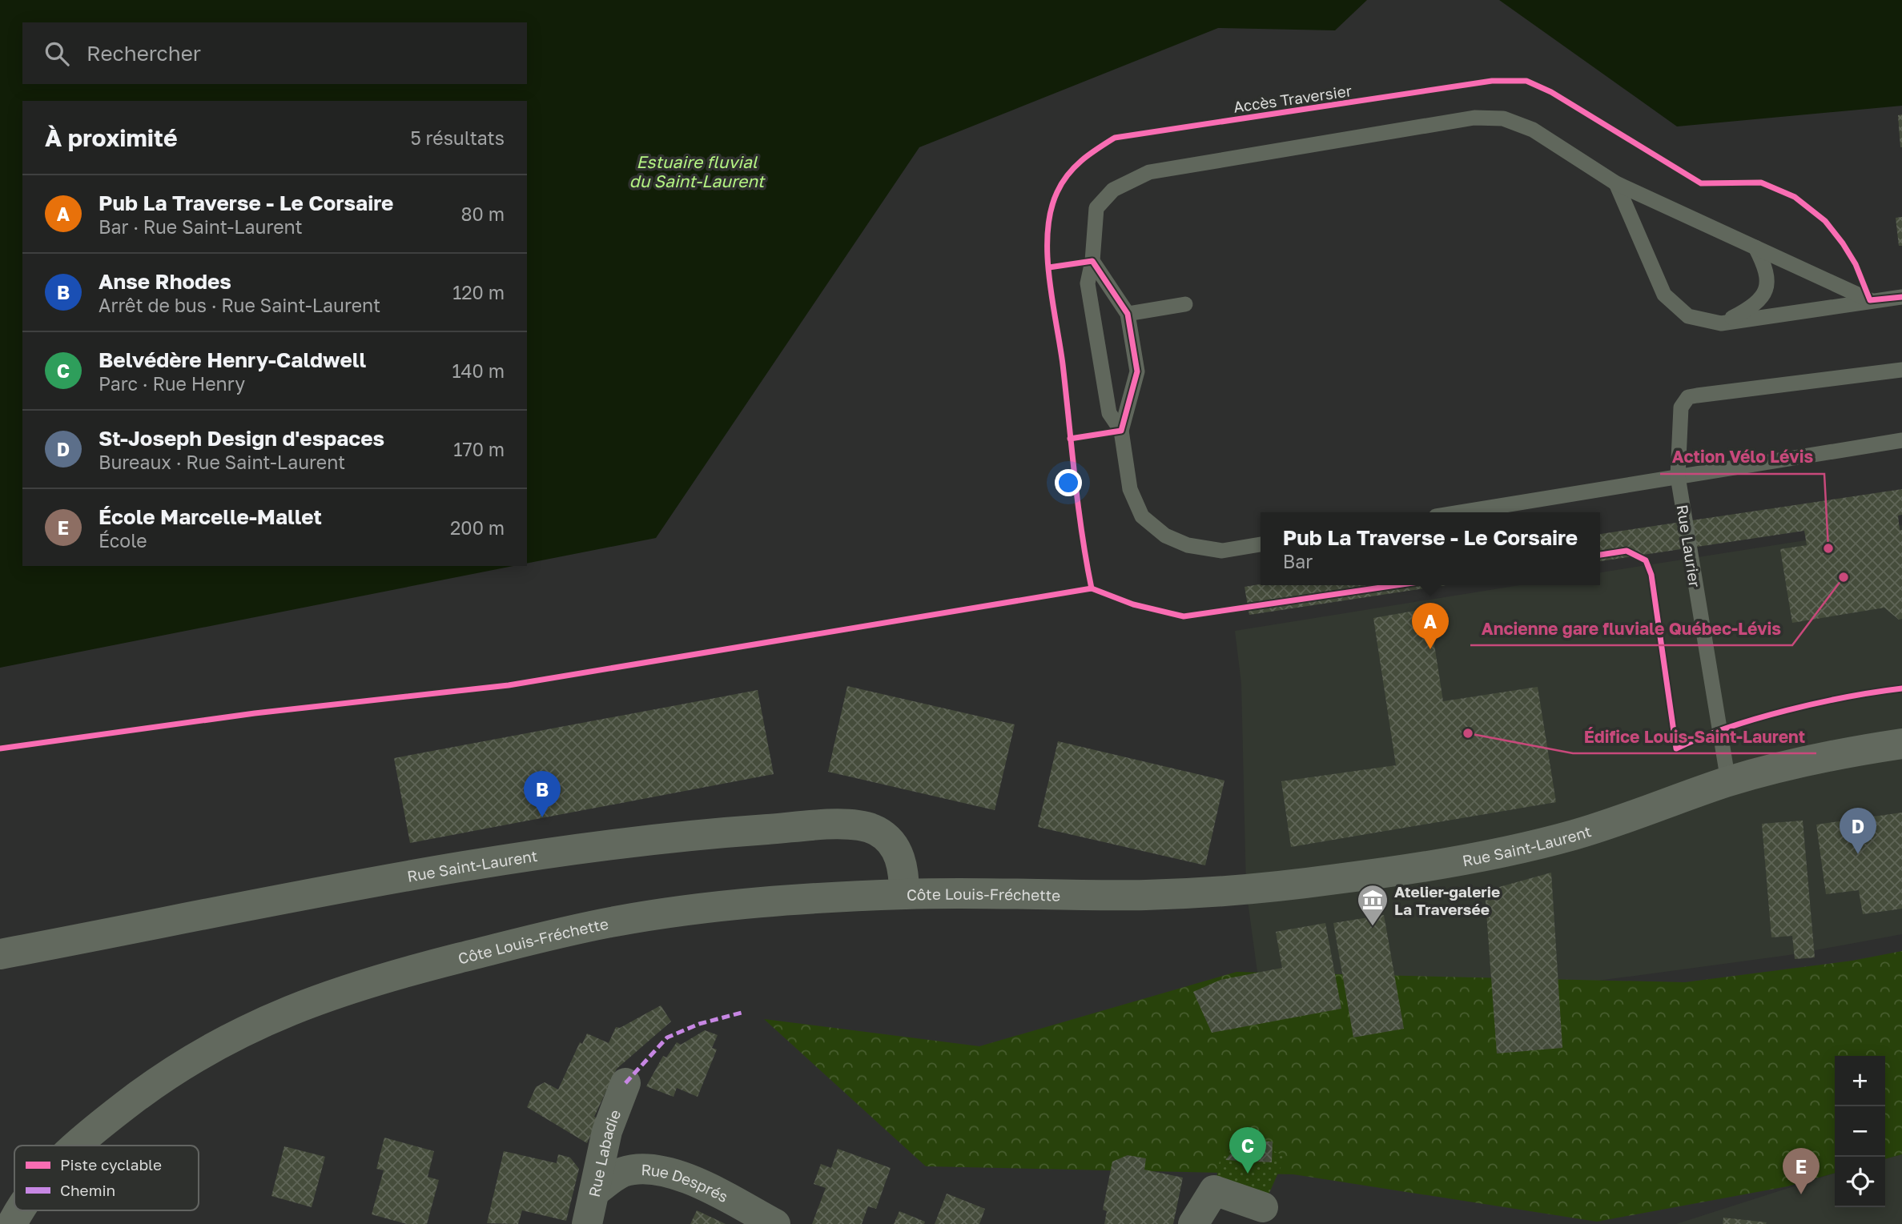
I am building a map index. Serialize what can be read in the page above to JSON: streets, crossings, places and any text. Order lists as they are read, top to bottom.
{
  "streets": {
    "main road": ["Rue Saint-Laurent", "Côte Louis-Fréchette"],
    "street": ["Rue Labadie", "Rue Després"],
    "lane": ["Rue Laurier"],
    "cycle path": ["Accès Traversier"]
  },
  "crossings": [
    ["Rue Laurier", "Rue Saint-Laurent"],
    ["Rue Saint-Laurent", "Côte Louis-Fréchette"],
    ["Rue Labadie", "Rue Després"]
  ],
  "water": ["Estuaire fluvial du Saint-Laurent"],
  "places": {
    "other": ["Action Vélo Lévis", "Ancienne gare fluviale Québec-Lévis", "Édifice Louis-Saint-Laurent"],
    "museum": ["Atelier-galerie La Traversée"]
  },
  "legend": ["Piste cyclable", "Chemin"],
  "page": {
    "search": "Rechercher",
    "heading": ["À proximité", "5 résultats"],
    "list": [
      {
        "mark": "A",
        "name": "Pub La Traverse - Le Corsaire",
        "note": "Bar · Rue Saint-Laurent",
        "value": "80 m"
      },
      {
        "mark": "B",
        "name": "Anse Rhodes",
        "note": "Arrêt de bus · Rue Saint-Laurent",
        "value": "120 m"
      },
      {
        "mark": "C",
        "name": "Belvédère Henry-Caldwell",
        "note": "Parc · Rue Henry",
        "value": "140 m"
      },
      {
        "mark": "D",
        "name": "St-Joseph Design d'espaces",
        "note": "Bureaux · Rue Saint-Laurent",
        "value": "170 m"
      },
      {
        "mark": "E",
        "name": "École Marcelle-Mallet",
        "note": "École",
        "value": "200 m"
      }
    ],
    "popup": ["Pub La Traverse - Le Corsaire", "Bar"],
    "pins": [
      "A",
      "B",
      "D",
      "C",
      "E"
    ],
    "map_buttons": ["+", "−"]
  }
}
